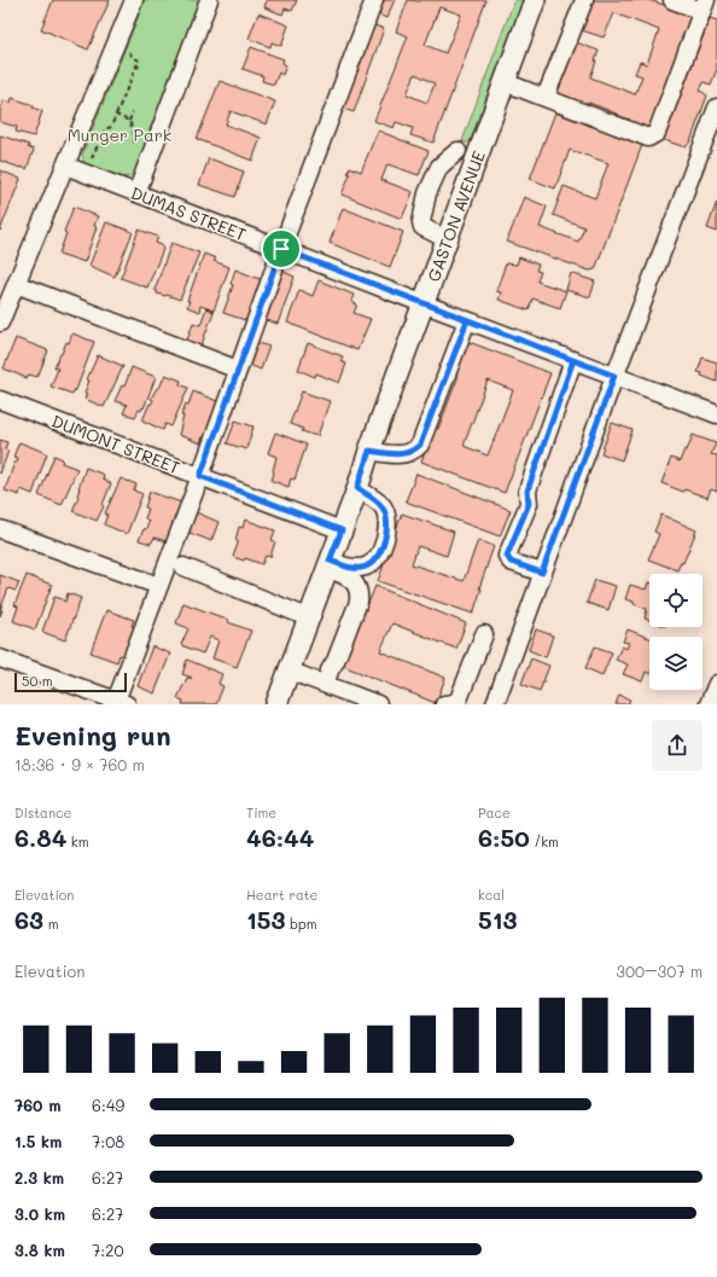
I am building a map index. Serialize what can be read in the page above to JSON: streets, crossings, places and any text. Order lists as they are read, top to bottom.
{
  "streets": {
    "main road": ["GASTON AVENUE"],
    "street": ["DUMAS STREET", "DUMONT STREET"]
  },
  "crossings": [
    ["DUMAS STREET", "GASTON AVENUE"],
    ["GASTON AVENUE", "DUMONT STREET"]
  ],
  "parks": ["Munger Park"],
  "scale_bar": "50 m",
  "page": {
    "scale": "50 m",
    "heading": ["Evening run", "18:36 · 9 × 760 m"],
    "stats": [
      ["Distance", "6.84 km"],
      ["Time", "46:44"],
      ["Pace", "6:50 /km"],
      ["Elevation", "63 m"],
      ["Heart rate", "153 bpm"],
      ["kcal", "513"]
    ],
    "chart": ["Elevation", "300–307 m"],
    "list": [
      {
        "name": "760 m",
        "note": "6:49"
      },
      {
        "name": "1.5 km",
        "note": "7:08"
      },
      {
        "name": "2.3 km",
        "note": "6:27"
      },
      {
        "name": "3.0 km",
        "note": "6:27"
      },
      {
        "name": "3.8 km",
        "note": "7:20"
      }
    ]
  }
}
